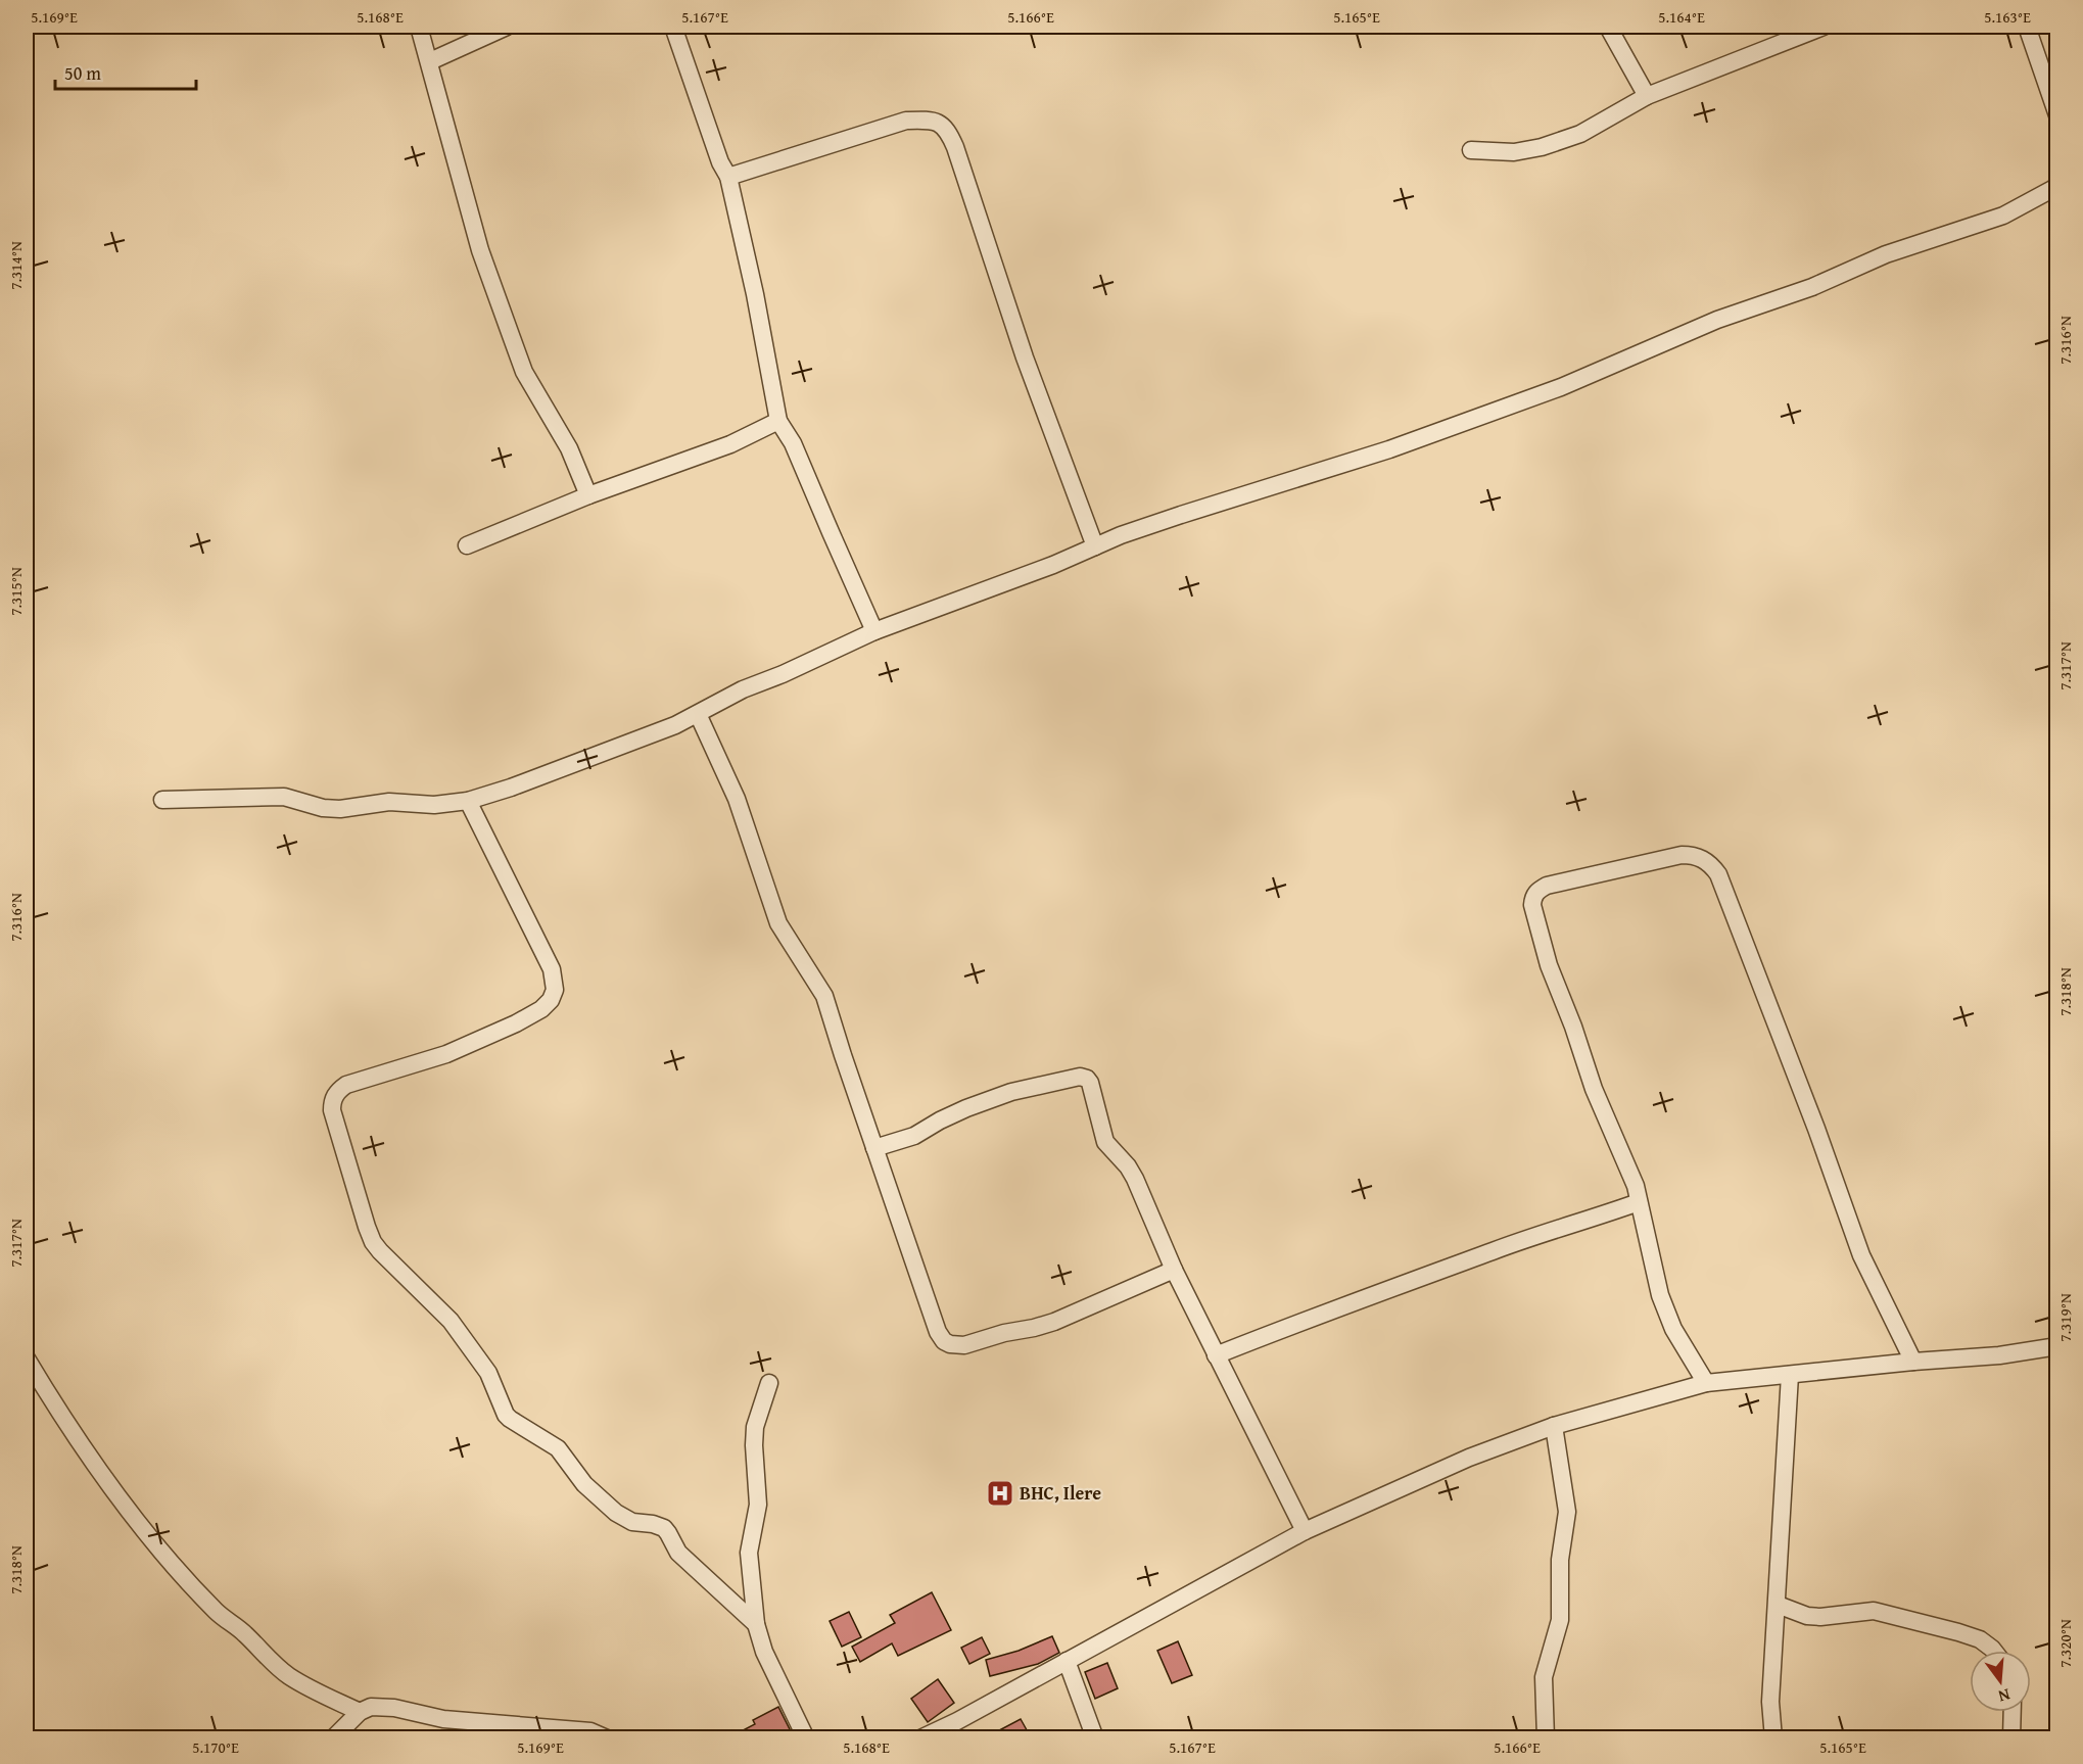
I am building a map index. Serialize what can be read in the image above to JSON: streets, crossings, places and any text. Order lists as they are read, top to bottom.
{
  "places": {
    "hospital": ["BHC, Ilere"]
  },
  "scale_bar": "50 m",
  "north": "bottom",
  "coordinates": [
    "5.169°E",
    "5.168°E",
    "5.167°E",
    "5.166°E",
    "5.165°E",
    "5.164°E",
    "5.163°E",
    "7.314°N",
    "7.316°N",
    "7.315°N",
    "7.317°N",
    "7.318°N",
    "7.319°N",
    "7.320°N",
    "5.170°E"
  ]
}
